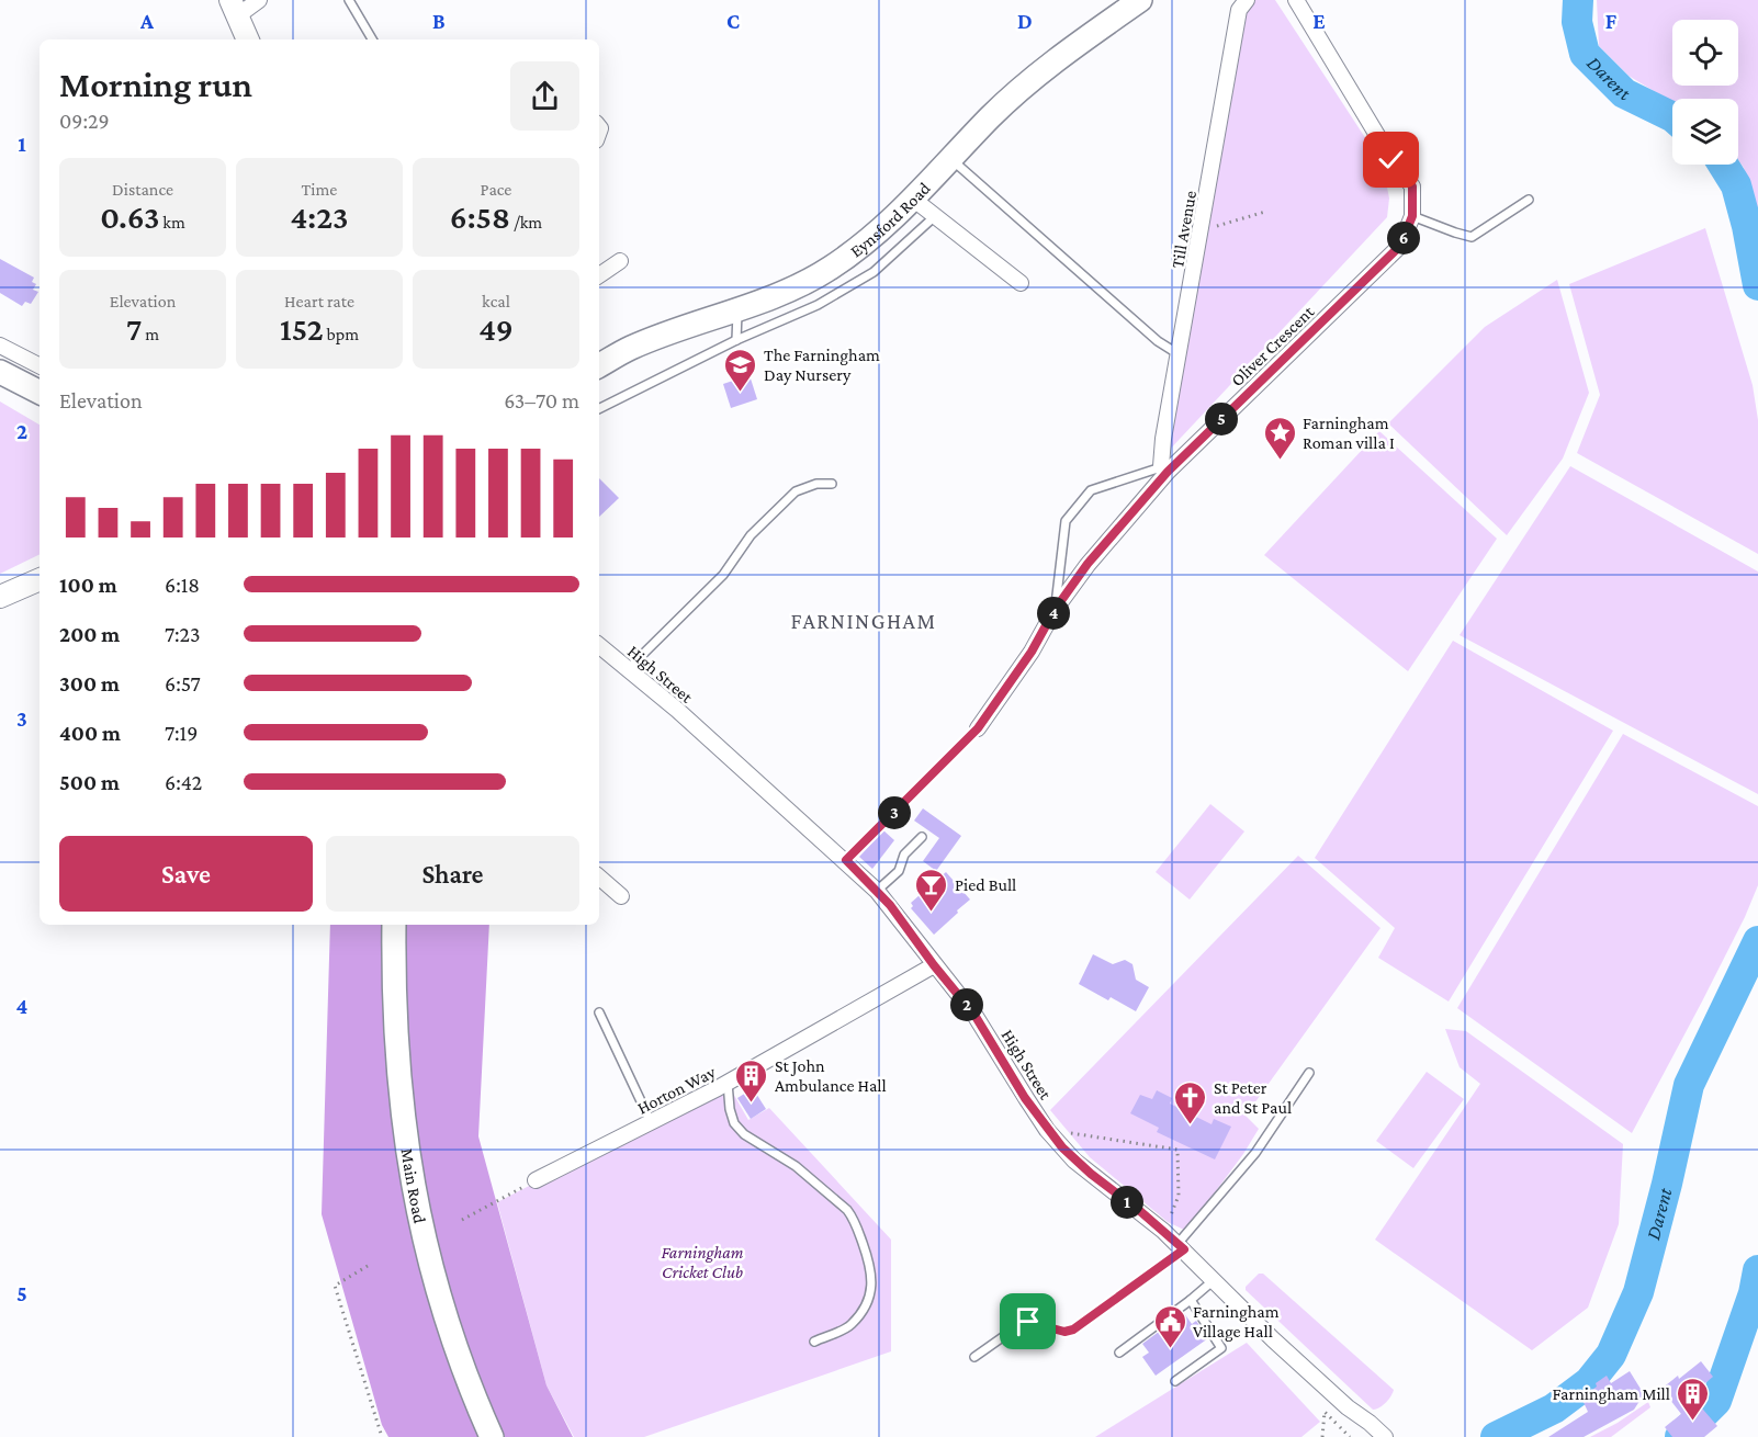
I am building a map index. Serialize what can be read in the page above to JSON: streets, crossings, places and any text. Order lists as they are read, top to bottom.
{
  "streets": {
    "main road": ["Eynsford Road", "Main Road"],
    "street": [
      "Till Avenue",
      "Oliver Crescent",
      "High Street",
      "Horton Way"
    ]
  },
  "crossings": [
    ["Till Avenue", "Oliver Crescent"],
    ["High Street", "Horton Way"]
  ],
  "districts": ["FARNINGHAM"],
  "water": ["Darent"],
  "parks": ["Farningham Cricket Club"],
  "places": {
    "school or university": ["The Farningham Day Nursery"],
    "place": ["Farningham Roman villa I"],
    "bar": ["Pied Bull"],
    "building": ["St John Ambulance Hall", "Farningham Mill"],
    "church": ["St Peter and St Paul"],
    "public building": ["Farningham Village Hall"]
  },
  "page": {
    "heading": ["Morning run", "09:29"],
    "stats": [
      ["Distance", "0.63 km"],
      ["Time", "4:23"],
      ["Pace", "6:58 /km"],
      ["Elevation", "7 m"],
      ["Heart rate", "152 bpm"],
      ["kcal", "49"]
    ],
    "pins": [
      "6",
      "5",
      "4",
      "3",
      "2",
      "1"
    ],
    "chart": ["Elevation", "63–70 m"],
    "list": [
      {
        "name": "100 m",
        "note": "6:18"
      },
      {
        "name": "200 m",
        "note": "7:23"
      },
      {
        "name": "300 m",
        "note": "6:57"
      },
      {
        "name": "400 m",
        "note": "7:19"
      },
      {
        "name": "500 m",
        "note": "6:42"
      }
    ],
    "buttons": ["Save", "Share"]
  },
  "grid": {
    "columns": [
      "A",
      "B",
      "C",
      "D",
      "E",
      "F"
    ],
    "rows": [
      "1",
      "2",
      "3",
      "4",
      "5"
    ]
  }
}
